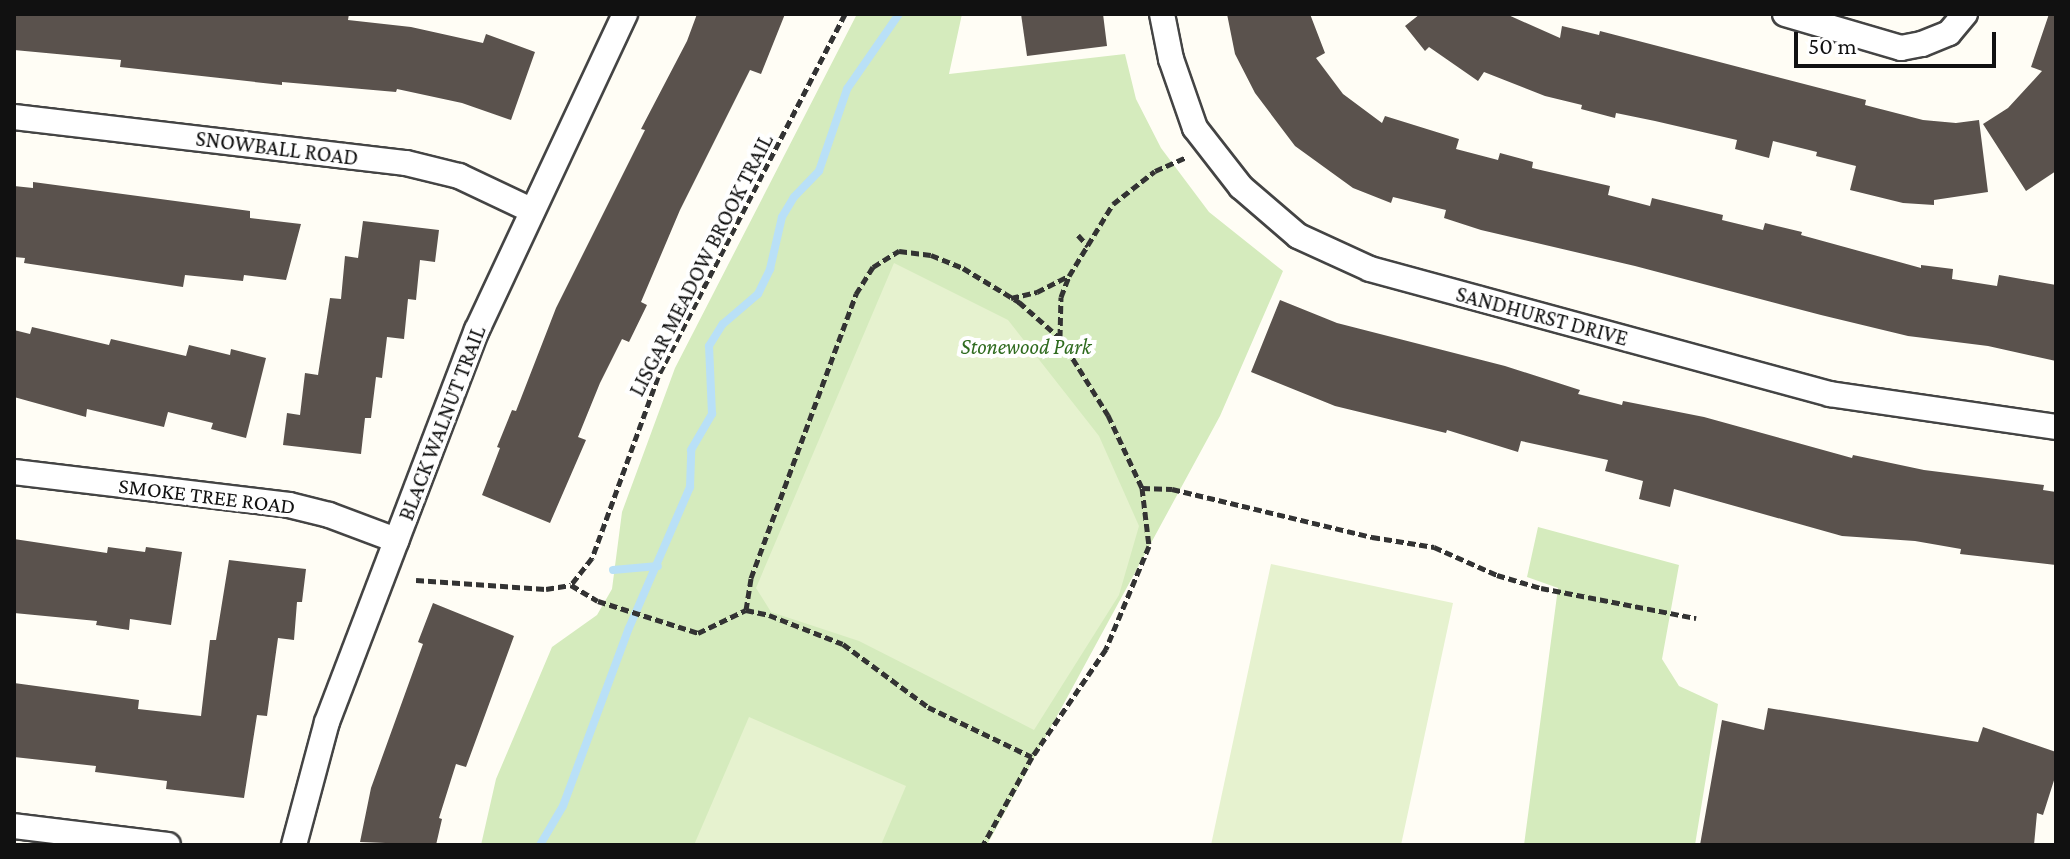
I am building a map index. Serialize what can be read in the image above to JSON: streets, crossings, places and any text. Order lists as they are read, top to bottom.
{
  "streets": {
    "street": [
      "SNOWBALL ROAD",
      "SANDHURST DRIVE",
      "BLACK WALNUT TRAIL",
      "SMOKE TREE ROAD"
    ],
    "path": ["LISGAR MEADOW BROOK TRAIL"]
  },
  "crossings": [
    ["SNOWBALL ROAD", "BLACK WALNUT TRAIL"],
    ["BLACK WALNUT TRAIL", "SMOKE TREE ROAD"]
  ],
  "parks": ["Stonewood Park"],
  "scale_bar": "50 m"
}
